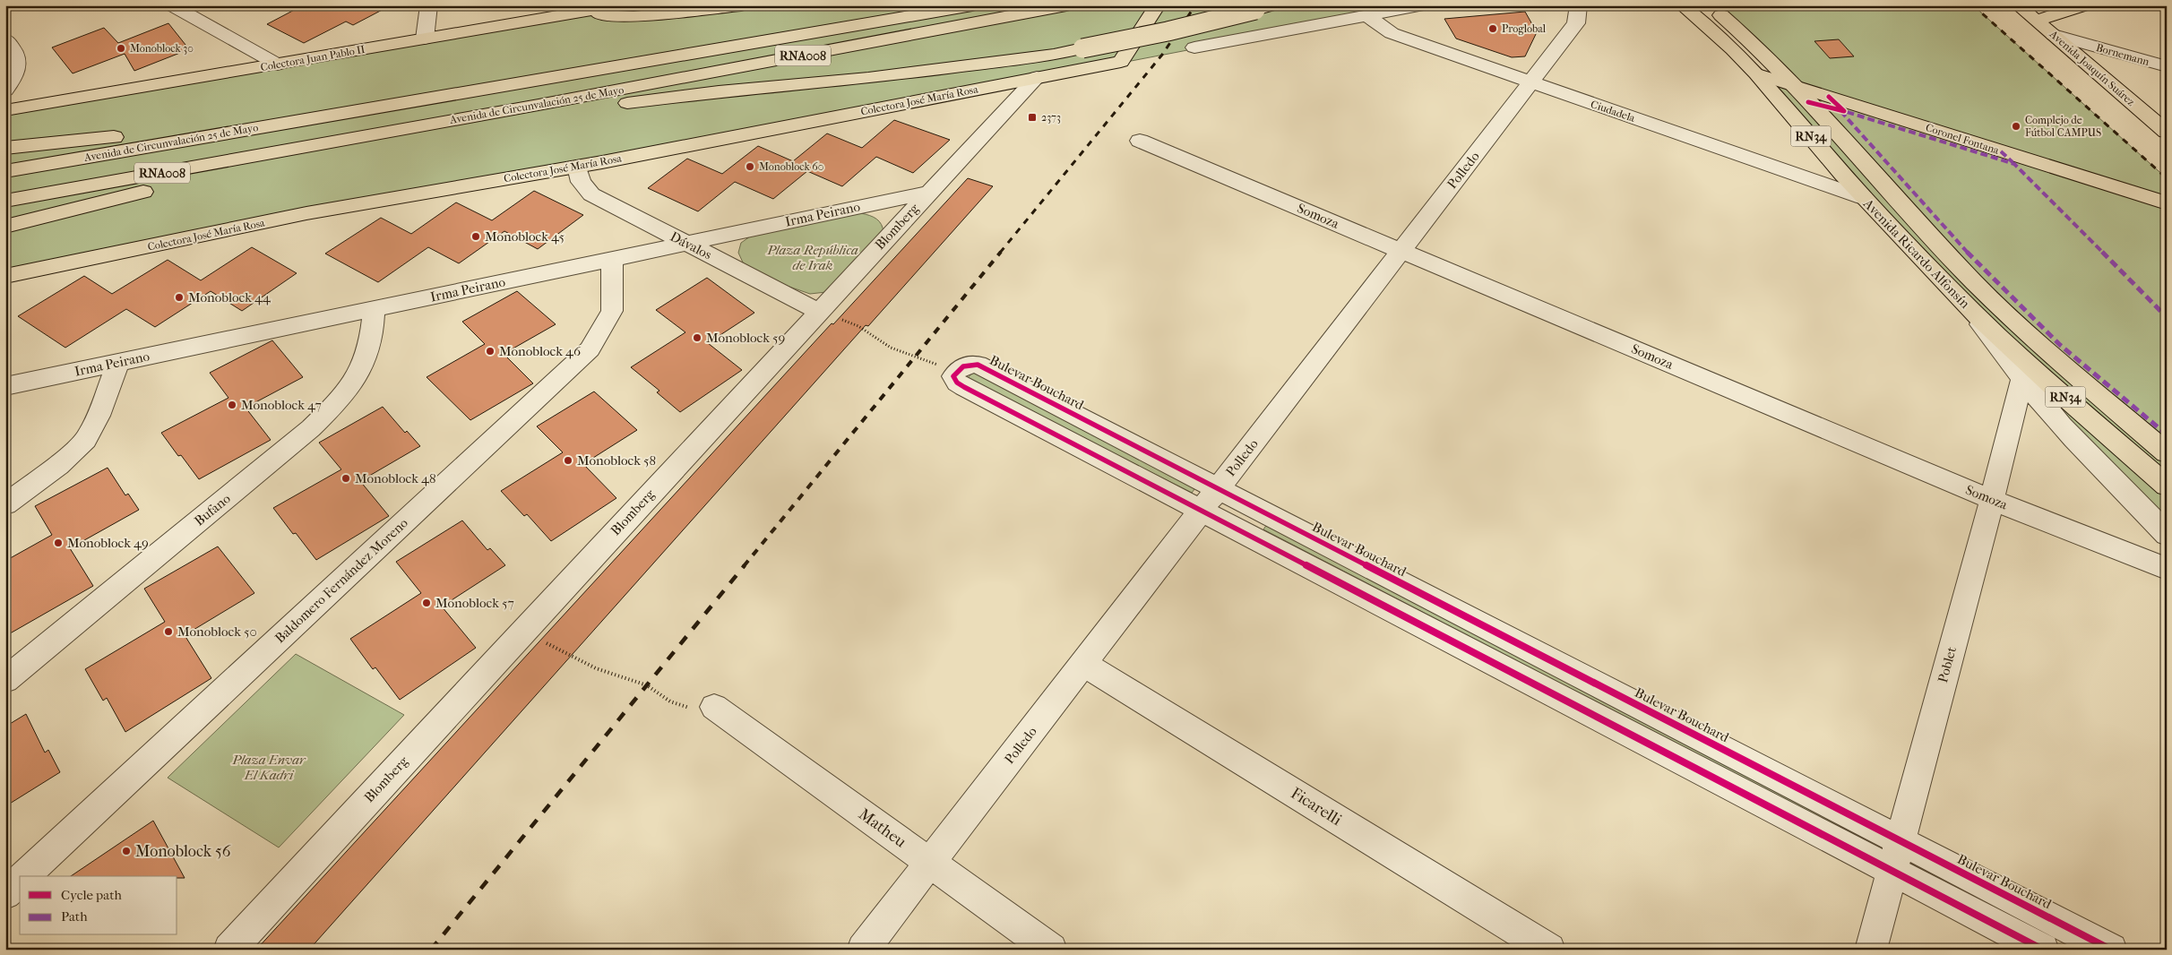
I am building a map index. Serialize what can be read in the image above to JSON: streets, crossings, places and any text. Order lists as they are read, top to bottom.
{
  "streets": {
    "main road": [
      "RNA008",
      "Colectora Juan Pablo II",
      "Avenida Joaquín Suárez",
      "Colectora José María Rosa",
      "Avenida de Circunvalación 25 de Mayo",
      "RN34",
      "Coronel Fontana",
      "Avenida Ricardo Alfonsín"
    ],
    "street": [
      "Bornemann",
      "Ciudadela",
      "Polledo",
      "Irma Peirano",
      "Somoza",
      "Blomberg",
      "Dávalos",
      "Bulevar Bouchard",
      "Bufano",
      "Baldomero Fernández Moreno",
      "Poblet",
      "Ficarelli",
      "Matheu"
    ]
  },
  "crossings": [
    ["Bornemann", "Avenida Joaquín Suárez"],
    ["RNA008", "Avenida de Circunvalación 25 de Mayo"],
    ["Colectora José María Rosa", "Blomberg"],
    ["Colectora José María Rosa", "Dávalos"],
    ["Ciudadela", "Polledo"],
    ["Ciudadela", "Avenida Ricardo Alfonsín"],
    ["Coronel Fontana", "Avenida Ricardo Alfonsín"],
    ["Polledo", "Somoza"],
    ["Polledo", "Bulevar Bouchard"],
    ["Polledo", "Ficarelli"],
    ["Polledo", "Matheu"],
    ["Irma Peirano", "Blomberg"],
    ["Irma Peirano", "Dávalos"],
    ["Irma Peirano", "Bufano"],
    ["Irma Peirano", "Baldomero Fernández Moreno"],
    ["Somoza", "Poblet"],
    ["Blomberg", "Dávalos"],
    ["Bulevar Bouchard", "Poblet"]
  ],
  "parks": ["Plaza República de Irak", "Plaza Envar El Kadri"],
  "places": {
    "other": [
      "Proglobal",
      "Monoblock 30",
      "Complejo de Fútbol CAMPUS",
      "Monoblock 60",
      "Monoblock 45",
      "Monoblock 44",
      "Monoblock 59",
      "Monoblock 46",
      "Monoblock 47",
      "Monoblock 58",
      "Monoblock 48",
      "Monoblock 49",
      "Monoblock 57",
      "Monoblock 50",
      "Monoblock 56"
    ],
    "transit": ["2373"]
  },
  "legend": ["Cycle path", "Path"]
}
